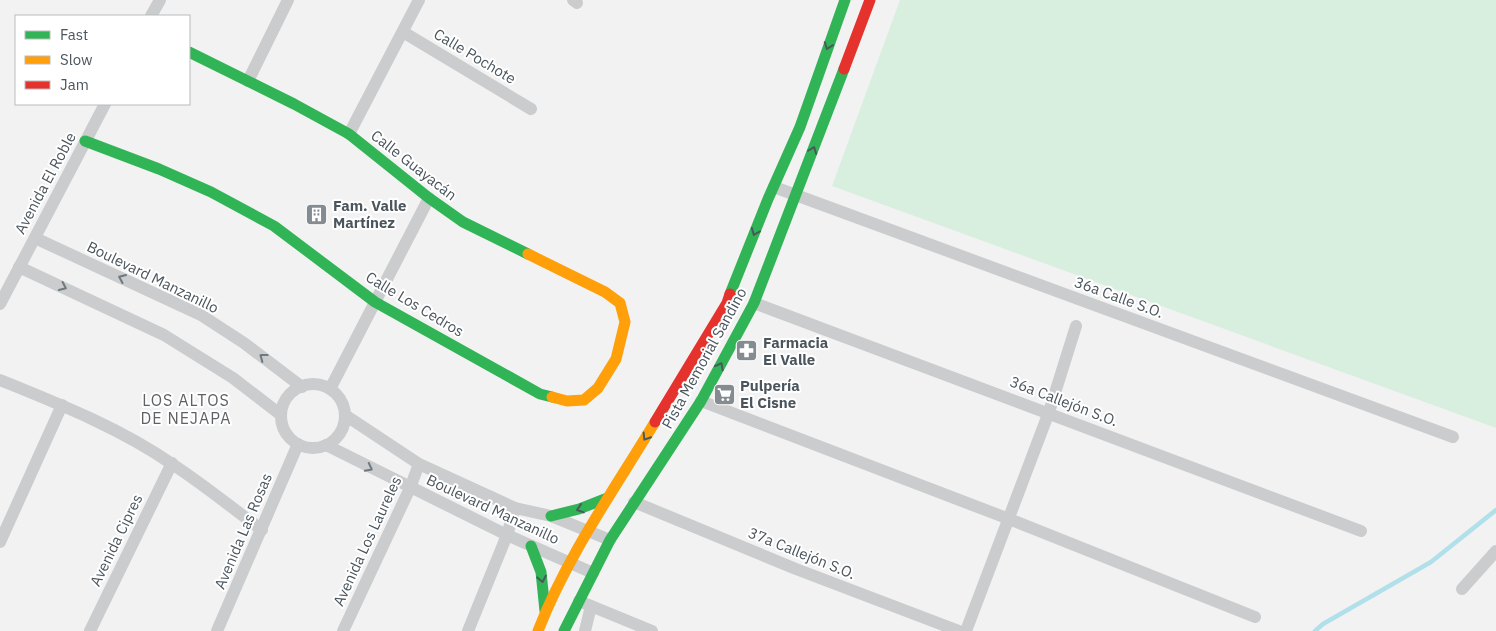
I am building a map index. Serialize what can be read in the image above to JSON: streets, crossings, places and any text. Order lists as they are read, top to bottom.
{
  "streets": {
    "main road": ["Calle Guayacán", "Calle Los Cedros", "Pista Memorial Sandino"],
    "street": [
      "Calle Pochote",
      "Avenida El Roble",
      "Boulevard Manzanillo",
      "36a Calle S.O.",
      "36a Callejón S.O.",
      "Avenida Las Rosas",
      "Avenida Cipres",
      "Avenida Los Laureles",
      "37a Callejón S.O."
    ]
  },
  "crossings": [
    ["Calle Guayacán", "Calle Los Cedros"],
    ["Avenida El Roble", "Boulevard Manzanillo"],
    ["Avenida El Roble", "Calle Los Cedros"],
    ["Boulevard Manzanillo", "Pista Memorial Sandino"],
    ["Boulevard Manzanillo", "Avenida Las Rosas"],
    ["Boulevard Manzanillo", "Avenida Los Laureles"],
    ["36a Calle S.O.", "Pista Memorial Sandino"],
    ["Pista Memorial Sandino", "36a Callejón S.O."],
    ["Pista Memorial Sandino", "37a Callejón S.O."]
  ],
  "districts": ["LOS ALTOS DE NEJAPA"],
  "places": {
    "building": ["Fam. Valle Martínez"],
    "pharmacy": ["Farmacia El Valle"],
    "supermarket": ["Pulpería El Cisne"]
  },
  "legend": ["Fast", "Slow", "Jam"]
}
